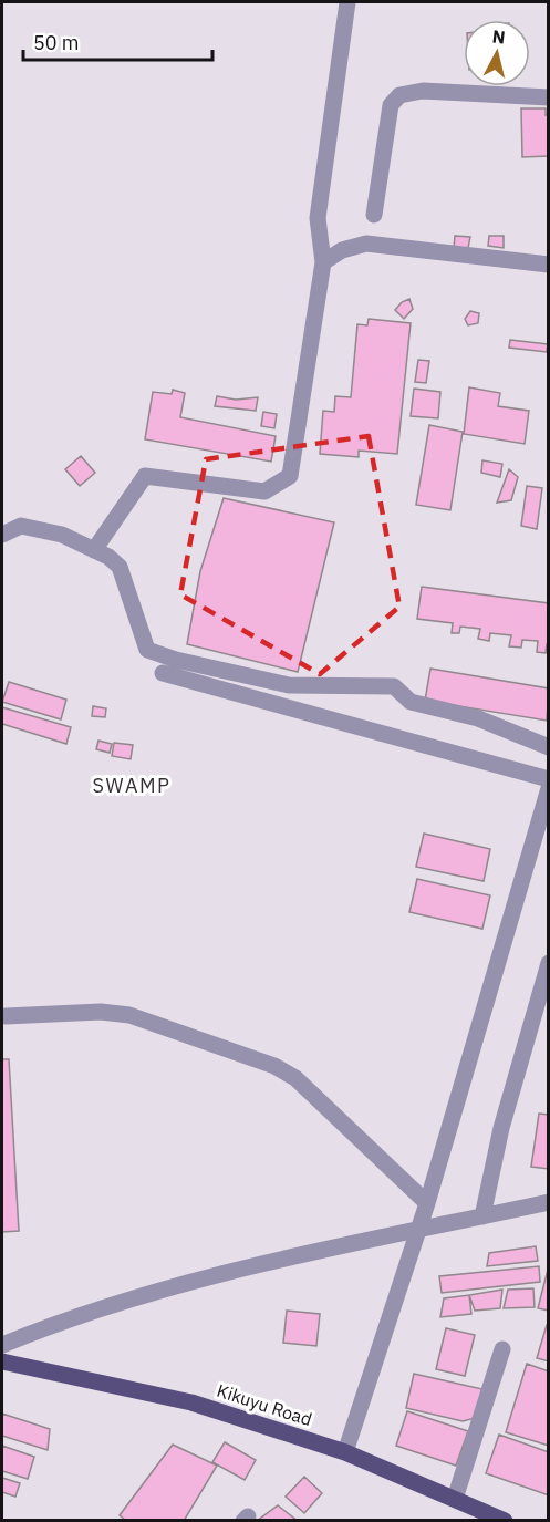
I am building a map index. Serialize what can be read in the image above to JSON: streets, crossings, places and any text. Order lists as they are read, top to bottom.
{
  "streets": {
    "main road": ["Kikuyu Road"]
  },
  "districts": ["SWAMP"],
  "scale_bar": "50 m",
  "north": "top"
}
